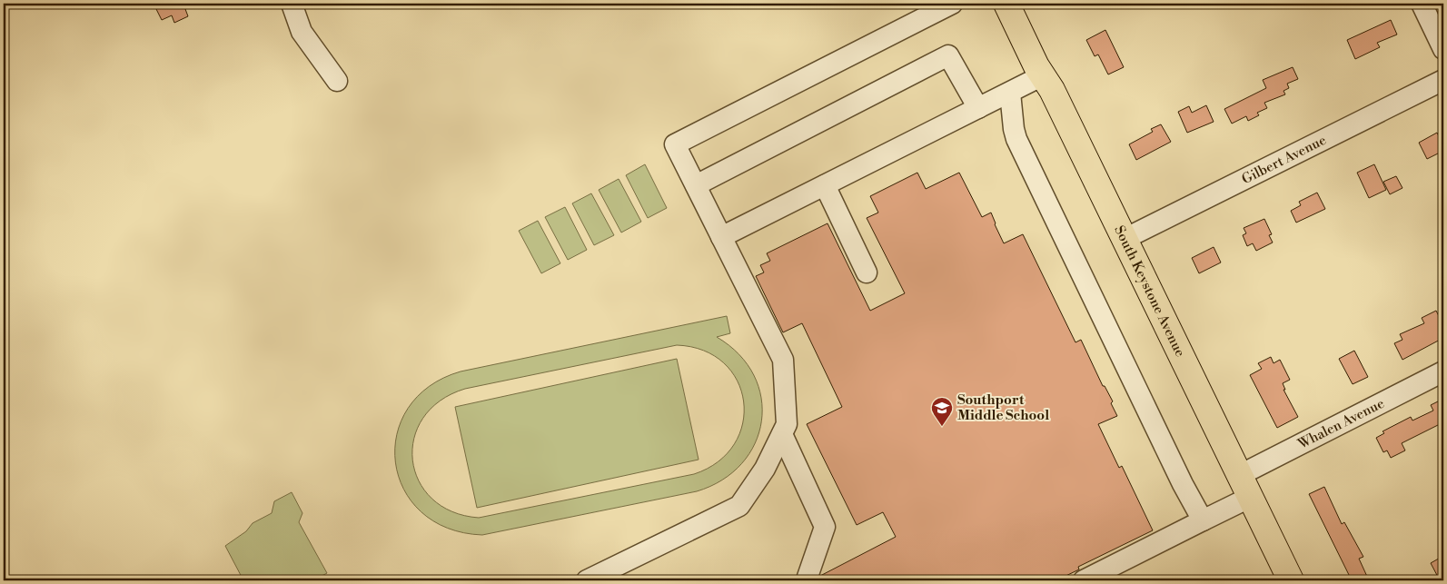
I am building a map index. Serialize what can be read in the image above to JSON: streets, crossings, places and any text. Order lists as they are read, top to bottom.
{
  "streets": {
    "main road": ["South Keystone Avenue"],
    "street": ["Gilbert Avenue", "Whalen Avenue"]
  },
  "crossings": [
    ["Gilbert Avenue", "South Keystone Avenue"],
    ["South Keystone Avenue", "Whalen Avenue"]
  ],
  "places": {
    "school or university": ["Southport Middle School"]
  }
}
